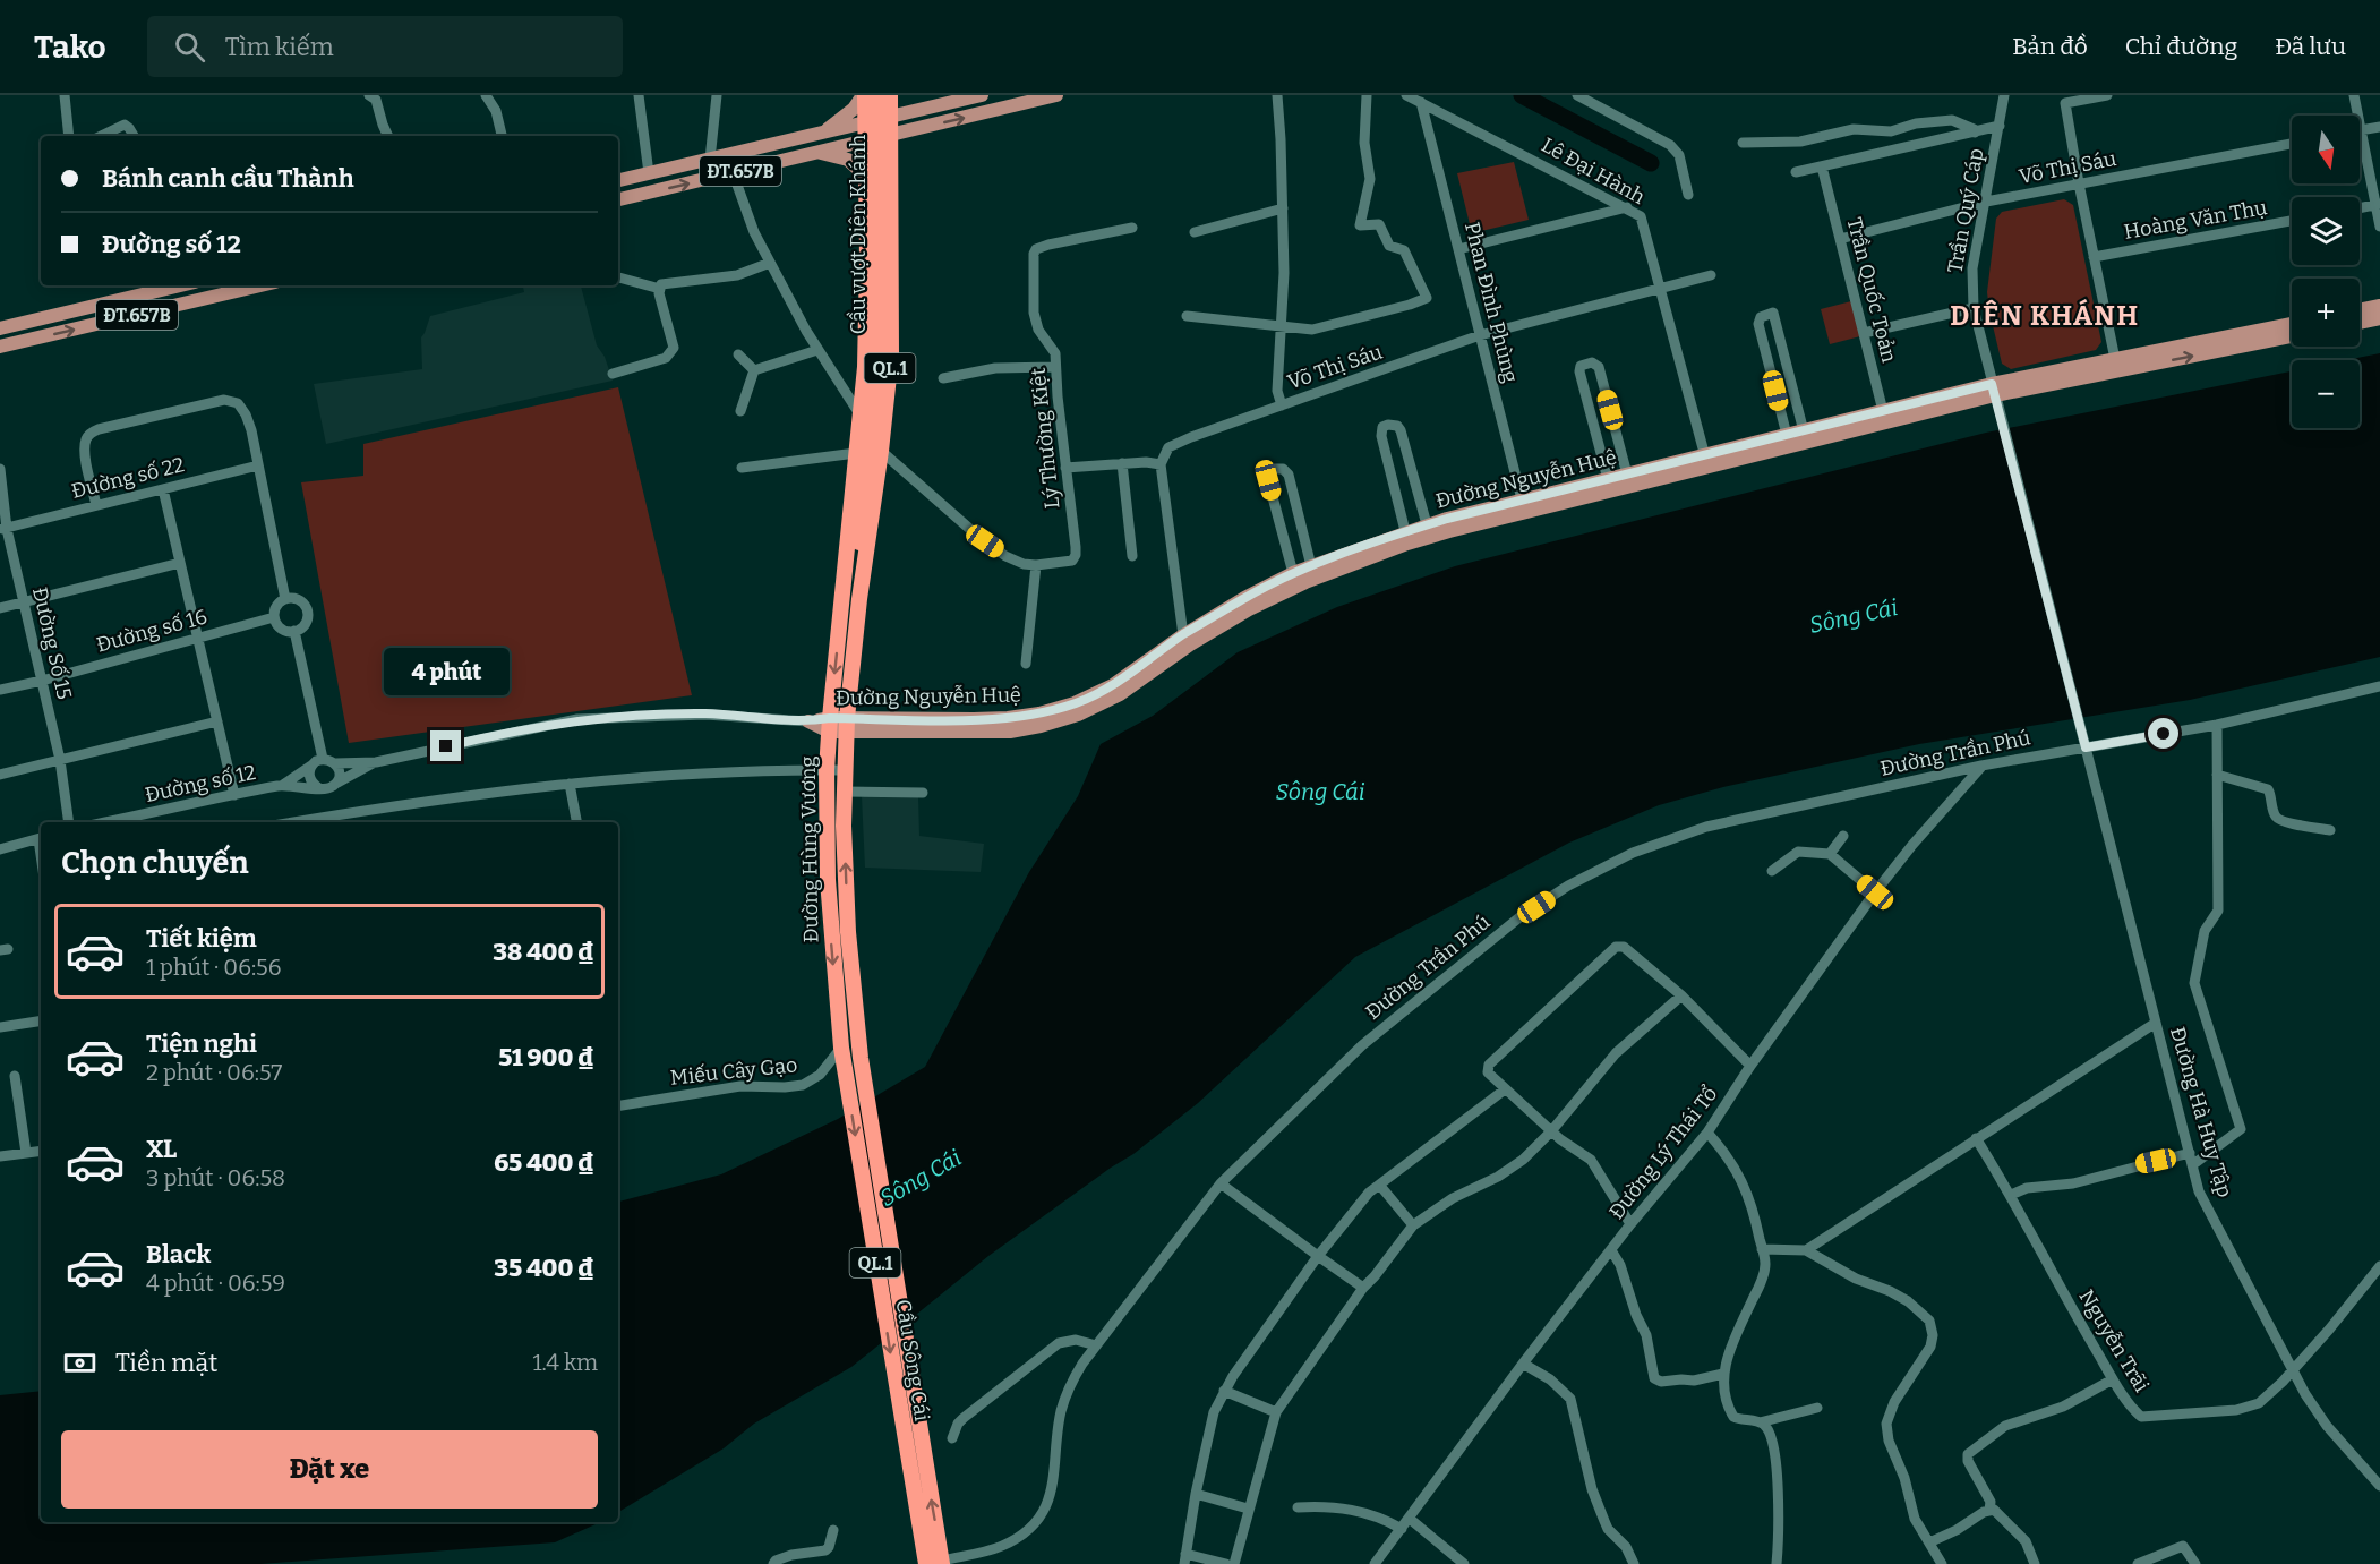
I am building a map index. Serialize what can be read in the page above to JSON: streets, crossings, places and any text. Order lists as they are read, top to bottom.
{
  "streets": {
    "highway": [
      "Cầu vượt Diên Khánh",
      "QL.1",
      "Đường Hùng Vương",
      "Cầu Sông Cái"
    ],
    "main road": ["ĐT.657B", "Đường Nguyễn Huệ"],
    "street": [
      "Võ Thị Sáu",
      "Lê Đại Hành",
      "Trần Quý Cáp",
      "Hoàng Văn Thụ",
      "Trần Quốc Toản",
      "Phan Đình Phùng",
      "Lý Thường Kiệt",
      "Đường số 22",
      "Đường số 16",
      "Đường Số 15",
      "Đường Trần Phú",
      "Đường số 12",
      "Miếu Cây Gạo",
      "Đường Hà Huy Tập",
      "Đường Lý Thái Tổ",
      "Nguyễn Trãi"
    ]
  },
  "crossings": [
    ["Võ Thị Sáu", "Lê Đại Hành"],
    ["Võ Thị Sáu", "Trần Quý Cáp"],
    ["Võ Thị Sáu", "Trần Quốc Toản"],
    ["Võ Thị Sáu", "Phan Đình Phùng"],
    ["ĐT.657B", "QL.1"],
    ["Lê Đại Hành", "Phan Đình Phùng"],
    ["Lê Đại Hành", "Đường Nguyễn Huệ"],
    ["Trần Quý Cáp", "Đường Nguyễn Huệ"],
    ["Trần Quý Cáp", "Đường Hà Huy Tập"],
    ["Cầu vượt Diên Khánh", "QL.1"],
    ["Cầu vượt Diên Khánh", "Đường Hùng Vương"],
    ["Trần Quốc Toản", "Đường Nguyễn Huệ"],
    ["Phan Đình Phùng", "Đường Nguyễn Huệ"],
    ["QL.1", "Đường Hùng Vương"],
    ["Đường số 22", "Đường Số 15"],
    ["Đường Nguyễn Huệ", "Đường Hùng Vương"],
    ["Đường số 16", "Đường Số 15"],
    ["Đường Trần Phú", "Đường Hà Huy Tập"],
    ["Đường Trần Phú", "Đường Lý Thái Tổ"],
    ["Đường Trần Phú", "Cầu Sông Cái"],
    ["Đường Hùng Vương", "Miếu Cây Gạo"],
    ["Đường Hùng Vương", "Cầu Sông Cái"],
    ["Miếu Cây Gạo", "Cầu Sông Cái"],
    ["Đường Hà Huy Tập", "Nguyễn Trãi"]
  ],
  "districts": ["DIÊN KHÁNH"],
  "water": ["Sông Cái"],
  "north": "bottom",
  "page": {
    "header": "Tako",
    "search": "Tìm kiếm",
    "nav": ["Bản đồ", "Chỉ đường", "Đã lưu"],
    "map_buttons": ["+", "−"],
    "banner": ["Bánh canh cầu Thành", "Đường số 12"],
    "bubble": "4 phút",
    "heading": "Chọn chuyến",
    "list": [
      {
        "name": "Tiết kiệm",
        "note": "1 phút · 06:56",
        "value": "38 400 ₫"
      },
      {
        "name": "Tiện nghi",
        "note": "2 phút · 06:57",
        "value": "51 900 ₫"
      },
      {
        "name": "XL",
        "note": "3 phút · 06:58",
        "value": "65 400 ₫"
      },
      {
        "name": "Black",
        "note": "4 phút · 06:59",
        "value": "35 400 ₫"
      }
    ],
    "pay": ["Tiền mặt", "1.4 km"],
    "buttons": "Đặt xe"
  }
}
